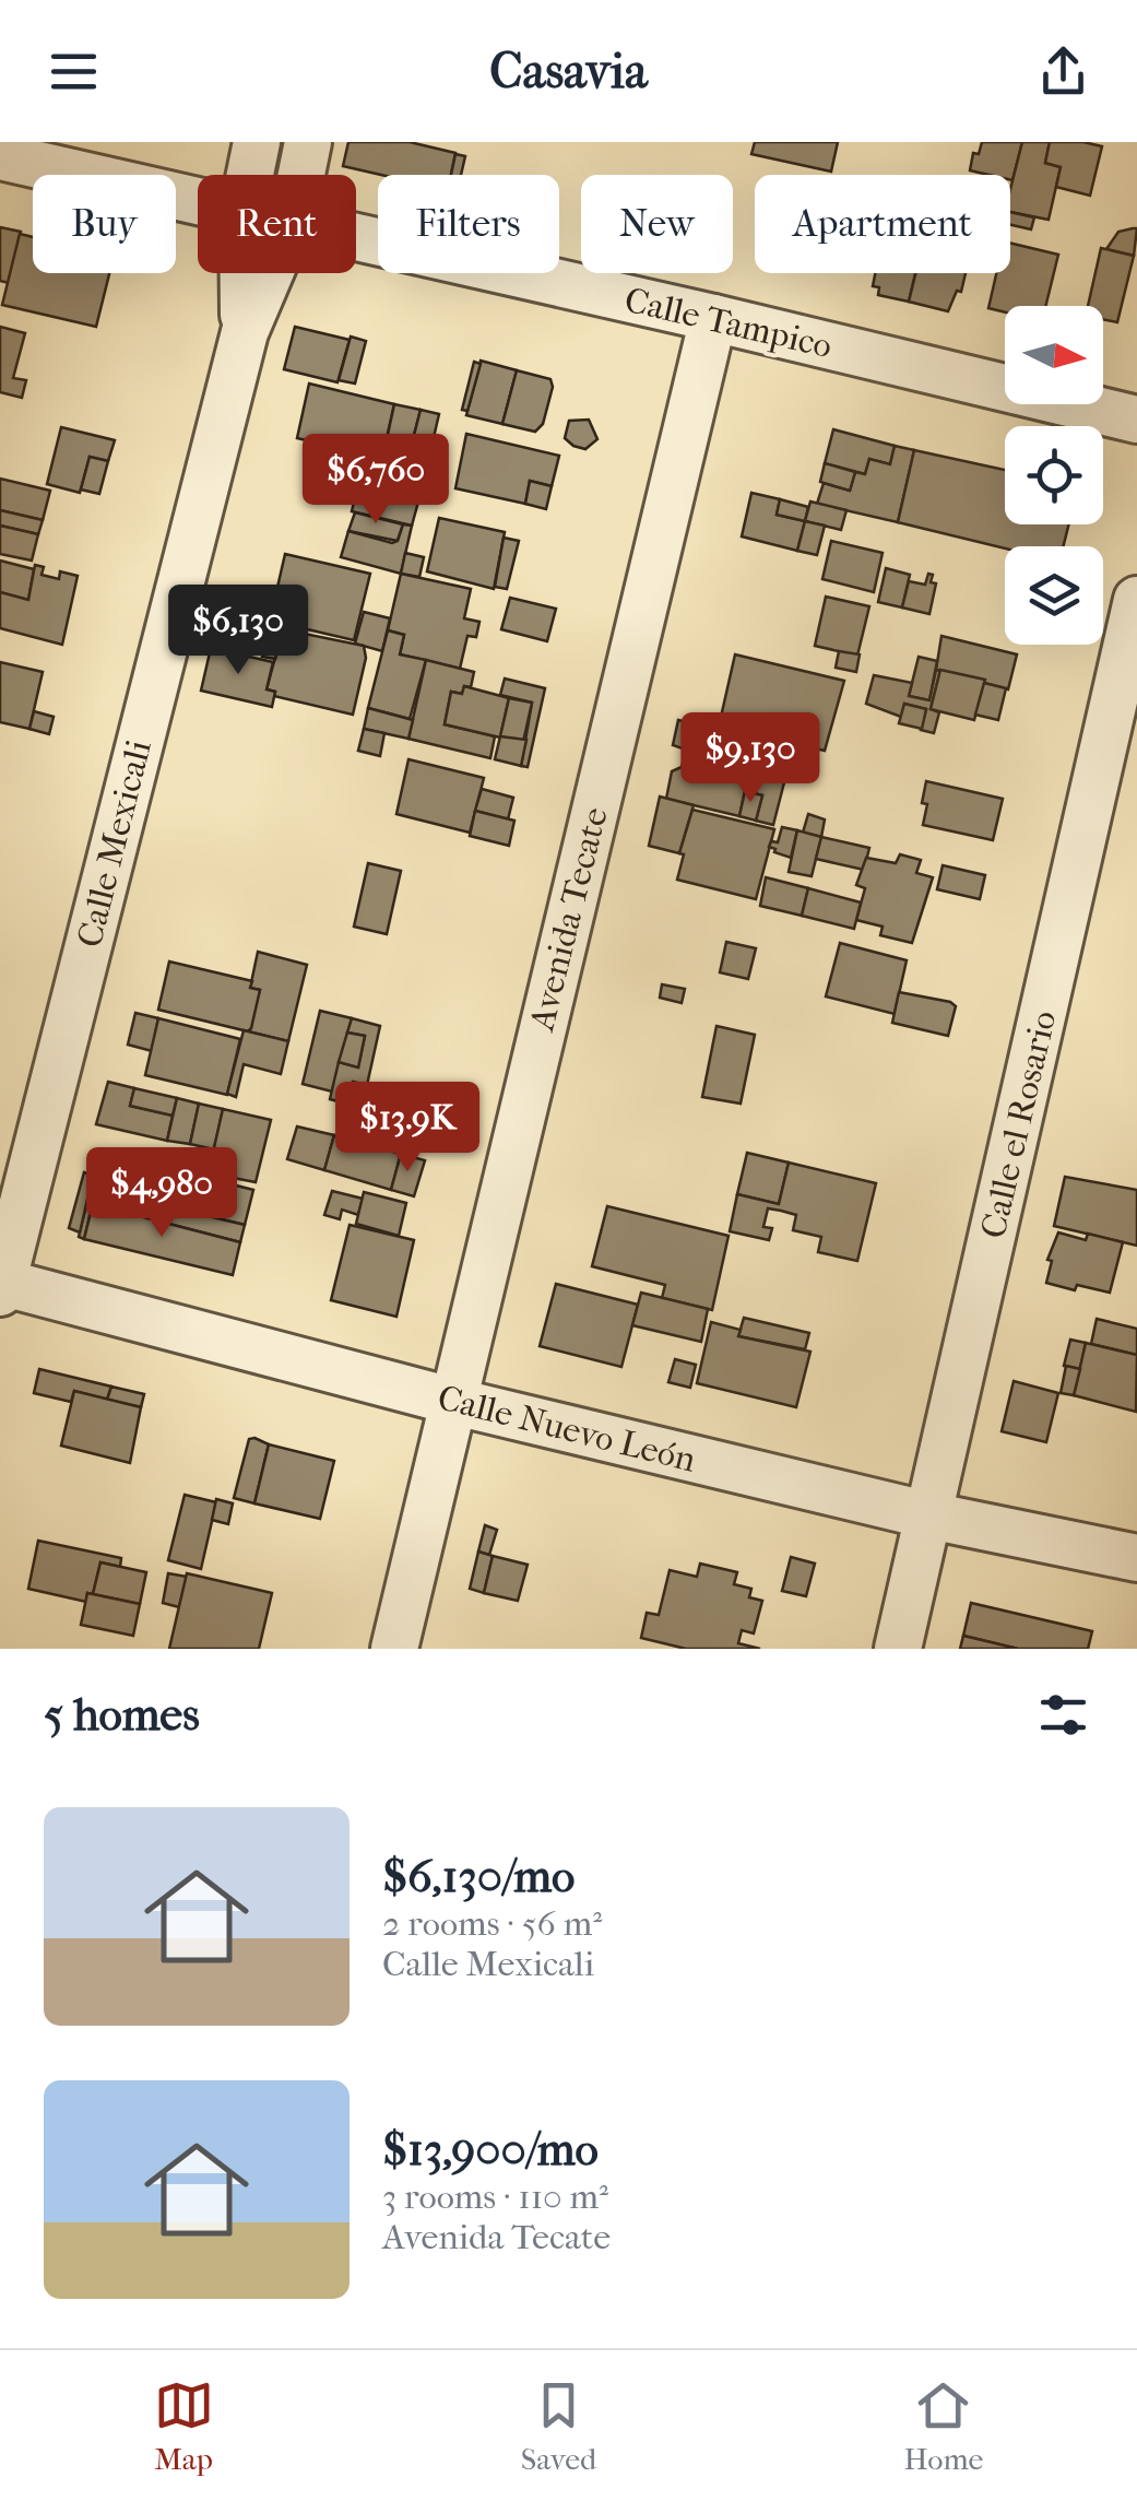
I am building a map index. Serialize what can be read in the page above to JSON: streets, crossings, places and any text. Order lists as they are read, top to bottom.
{
  "streets": {
    "street": [
      "Calle Tampico",
      "Calle Mexicali",
      "Avenida Tecate",
      "Calle el Rosario",
      "Calle Nuevo León"
    ]
  },
  "crossings": [
    ["Calle Tampico", "Avenida Tecate"],
    ["Calle Mexicali", "Calle Nuevo León"],
    ["Avenida Tecate", "Calle Nuevo León"],
    ["Calle el Rosario", "Calle Nuevo León"]
  ],
  "north": "right",
  "page": {
    "header": "Casavia",
    "chip": [
      "Buy",
      "Rent",
      "Filters",
      "New",
      "Apartment"
    ],
    "price": [
      "$6,760",
      "$6,130",
      "$9,130",
      "$13.9K",
      "$4,980"
    ],
    "heading": "5 homes",
    "list": [
      {
        "name": "$6,130/mo",
        "note": "2 rooms · 56 m² · Calle Mexicali"
      },
      {
        "name": "$13,900/mo",
        "note": "3 rooms · 110 m² · Avenida Tecate"
      }
    ],
    "tabs": ["Map", "Saved", "Home"]
  }
}
